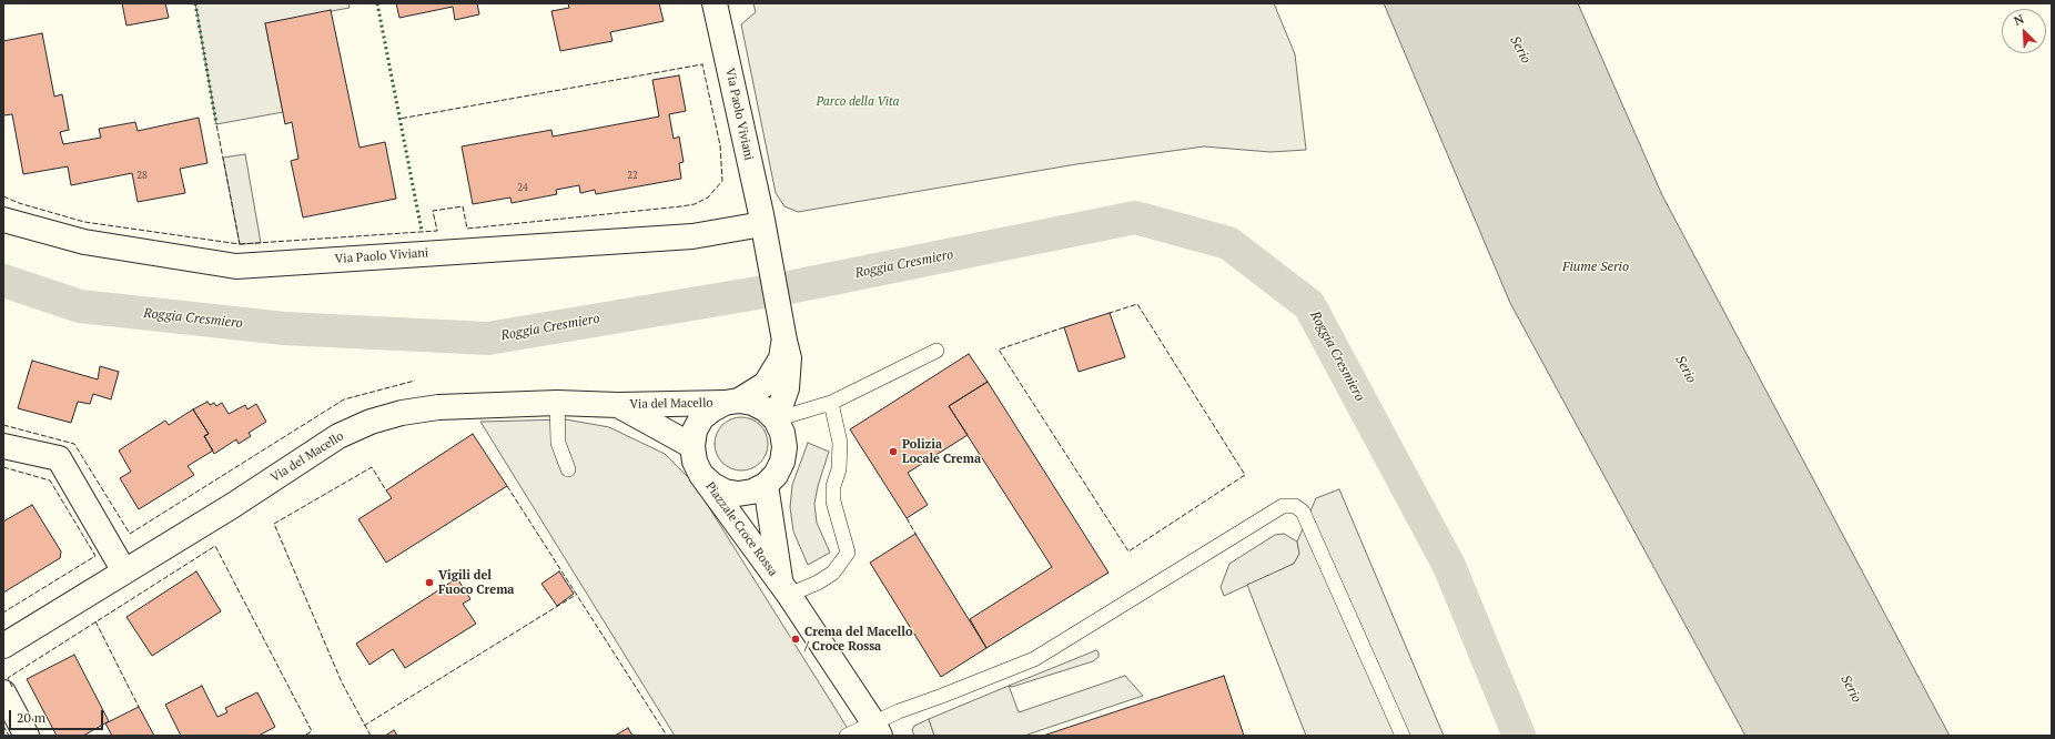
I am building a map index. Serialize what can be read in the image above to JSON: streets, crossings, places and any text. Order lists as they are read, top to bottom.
{
  "streets": {
    "street": ["Via Paolo Viviani", "Via del Macello", "Piazzale Croce Rossa"]
  },
  "crossings": [
    ["Via Paolo Viviani", "Via del Macello"],
    ["Via Paolo Viviani", "Piazzale Croce Rossa"],
    ["Via del Macello", "Piazzale Croce Rossa"]
  ],
  "water": ["Serio", "Roggia Cresmiero", "Fiume Serio"],
  "parks": ["Parco della Vita"],
  "places": ["Polizia Locale Crema", "Vigili del Fuoco Crema", "Crema del Macello / Croce Rossa"],
  "house_numbers": ["28", "22", "24"],
  "scale_bar": "20 m",
  "north": "top left"
}
